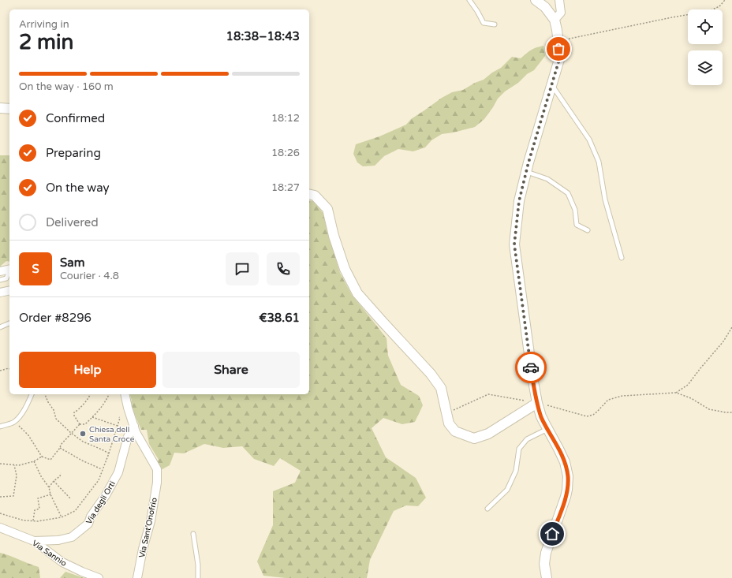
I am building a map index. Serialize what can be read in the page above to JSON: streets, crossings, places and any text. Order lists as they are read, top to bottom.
{
  "streets": {
    "street": ["Via degli Orti", "Via Sant'Onofrio", "Via Sannio"]
  },
  "crossings": [
    ["Via degli Orti", "Via Sant'Onofrio"],
    ["Via degli Orti", "Via Sannio"]
  ],
  "places": ["Chiesa dell Santa Croce"],
  "page": {
    "heading": ["2 min", "Arriving in", "18:38–18:43"],
    "panel": [
      "Sam",
      "Courier · 4.8",
      "Order #8296",
      "€38.61"
    ],
    "bar": "On the way · 160 m",
    "list": [
      ["Confirmed", "18:12"],
      ["Preparing", "18:26"],
      ["On the way", "18:27"],
      "Delivered"
    ],
    "round": "S",
    "buttons": ["Help", "Share"]
  }
}
